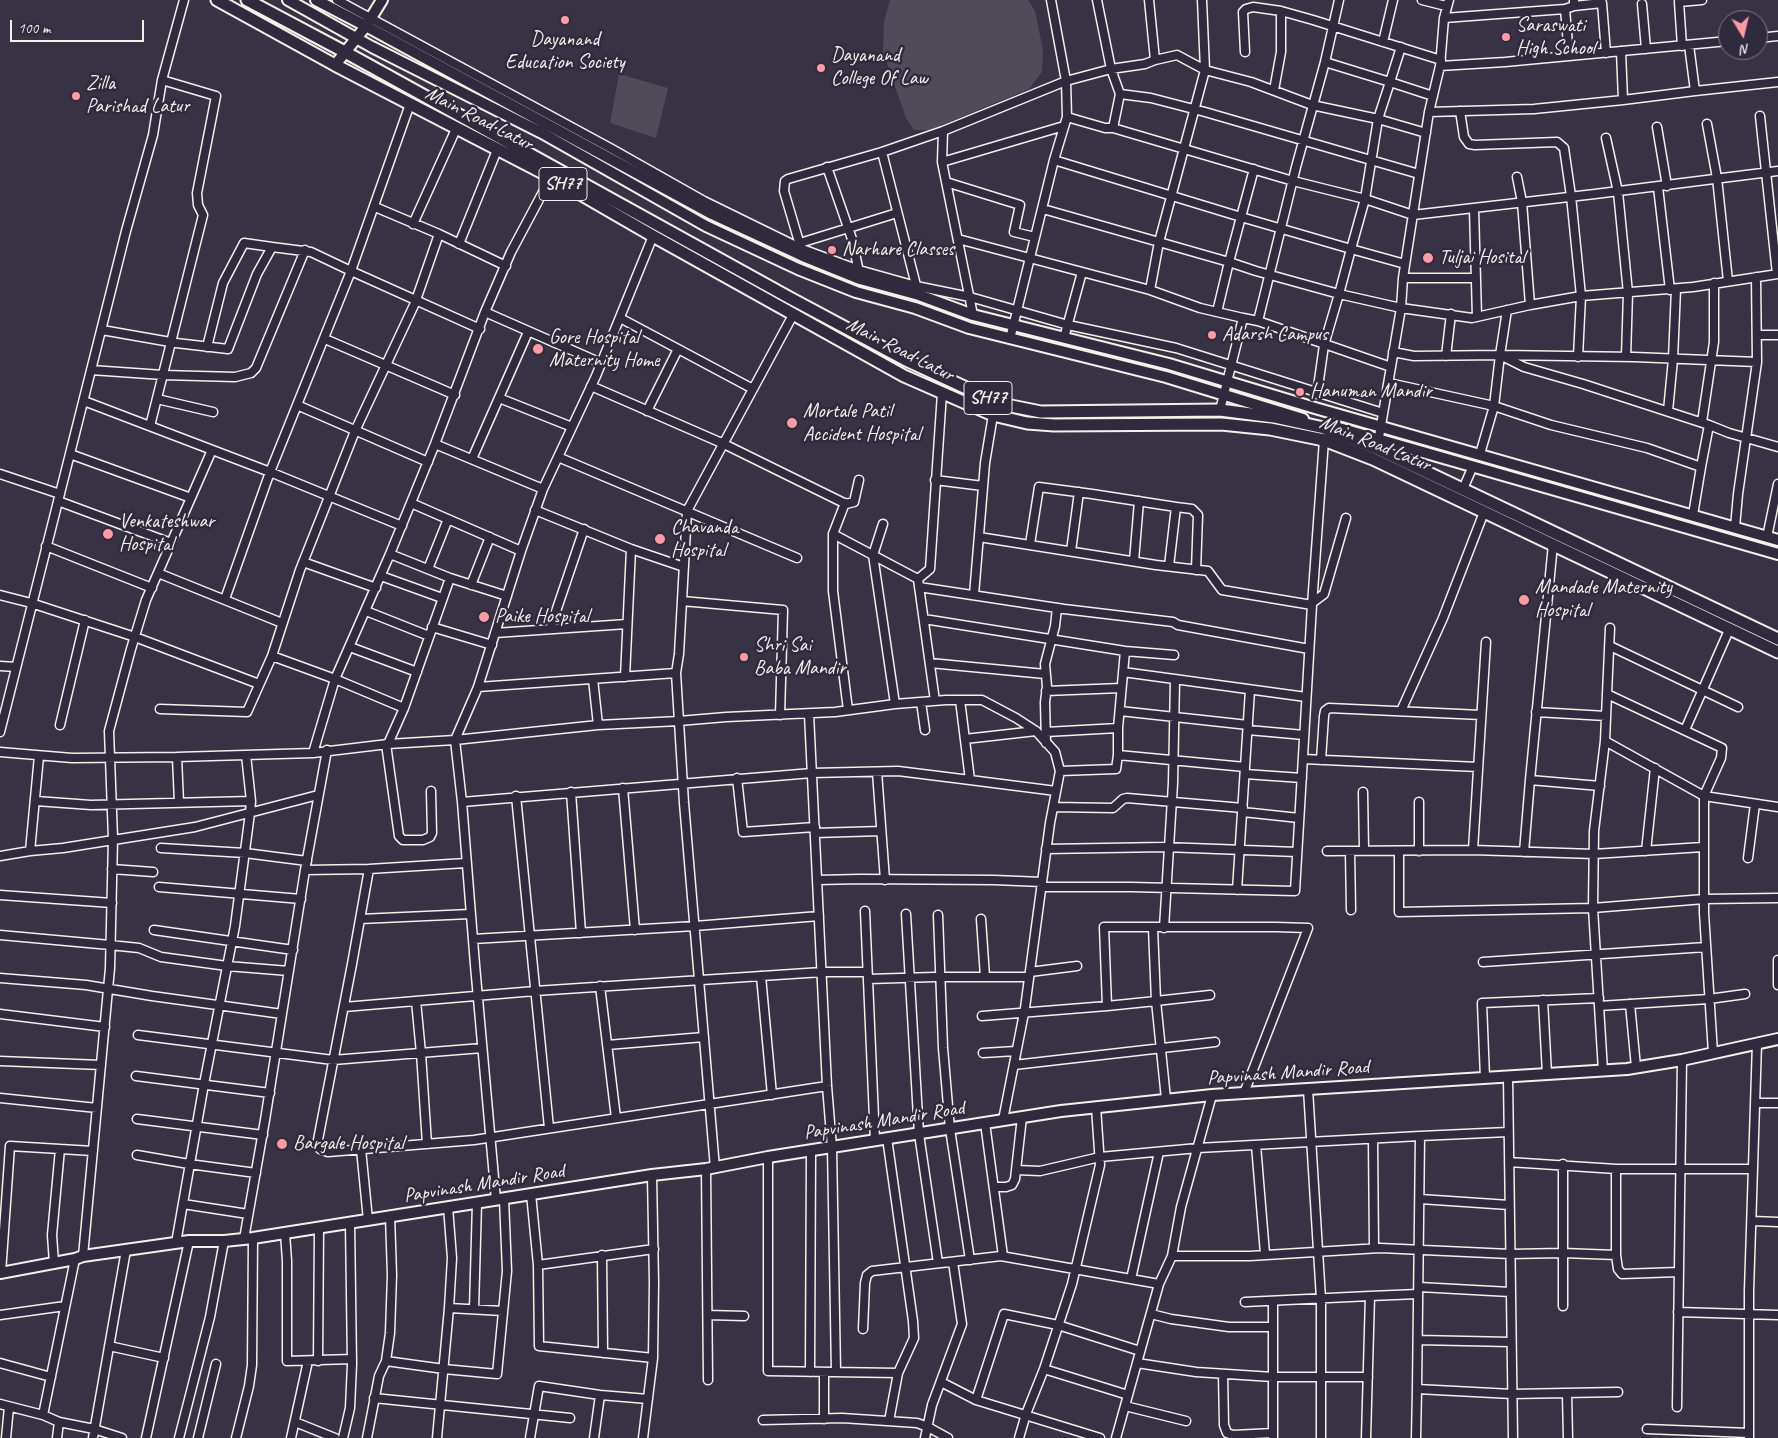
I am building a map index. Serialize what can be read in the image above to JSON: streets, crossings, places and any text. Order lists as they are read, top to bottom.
{
  "streets": {
    "main road": ["Main Road Latur", "SH77"],
    "street": ["Papvinash Mandir Road"]
  },
  "places": [
    "Dayanand Education Society",
    "Saraswati High School",
    "Dayanand College Of Law",
    "Zilla Parishad Latur",
    "Narhare Classes",
    "Tuljai Hosital",
    "Adarsh Campus",
    "Gore Hospital Maternity Home",
    "Hanuman Mandir",
    "Mortale Patil Accident Hospital",
    "Venkateshwar Hospital",
    "Chavanda Hospital",
    "Mandade Maternity Hospital",
    "Paike Hospital",
    "Shri Sai Baba Mandir",
    "Bargale Hospital"
  ],
  "scale_bar": "100 m",
  "north": "bottom"
}
